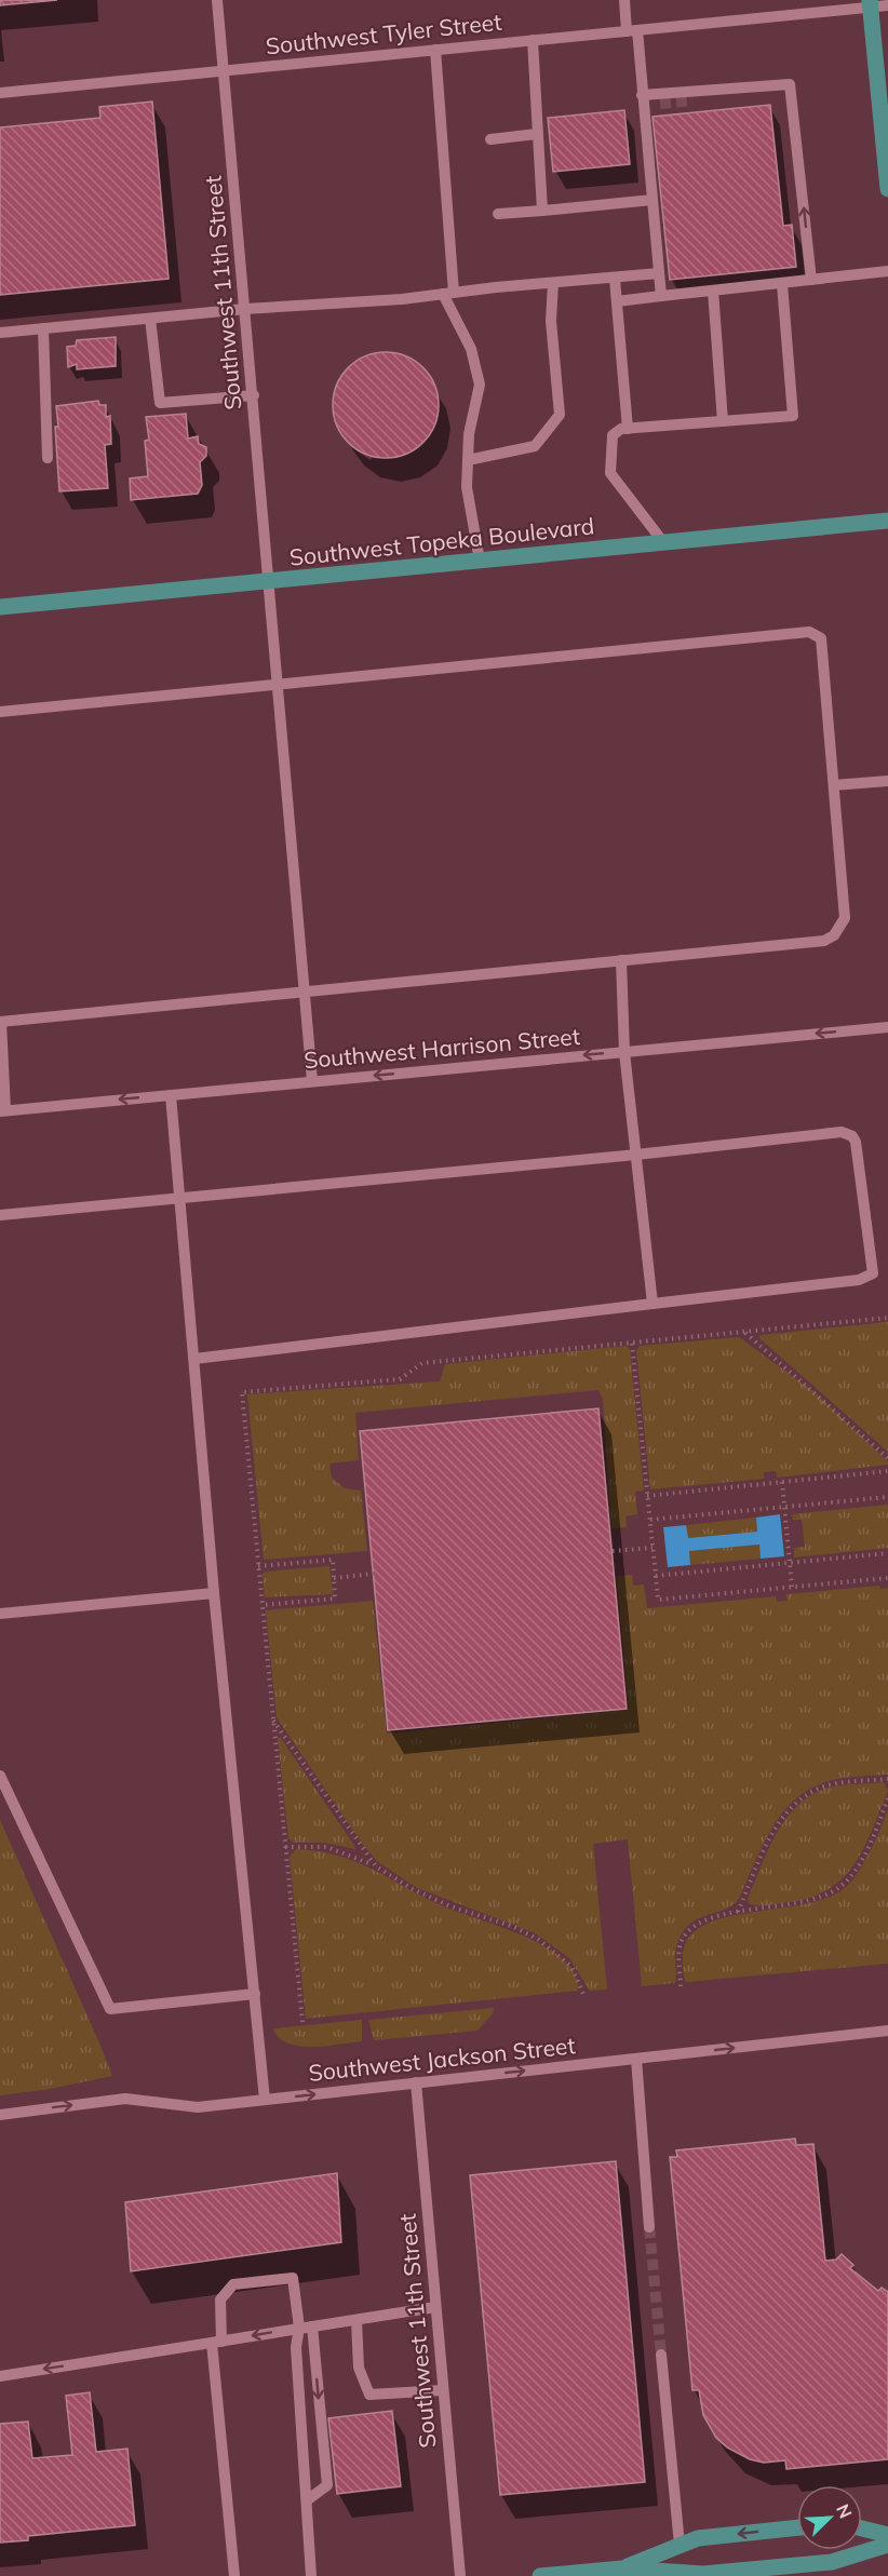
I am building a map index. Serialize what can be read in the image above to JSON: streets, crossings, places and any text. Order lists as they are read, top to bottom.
{
  "streets": {
    "main road": ["Southwest Topeka Boulevard"],
    "street": [
      "Southwest Tyler Street",
      "Southwest 11th Street",
      "Southwest Harrison Street",
      "Southwest Jackson Street"
    ]
  },
  "crossings": [
    ["Southwest Tyler Street", "Southwest 11th Street"],
    ["Southwest 11th Street", "Southwest Topeka Boulevard"],
    ["Southwest 11th Street", "Southwest Harrison Street"],
    ["Southwest 11th Street", "Southwest Jackson Street"]
  ],
  "one_way": ["Southwest Jackson Street"],
  "north": "top right"
}
